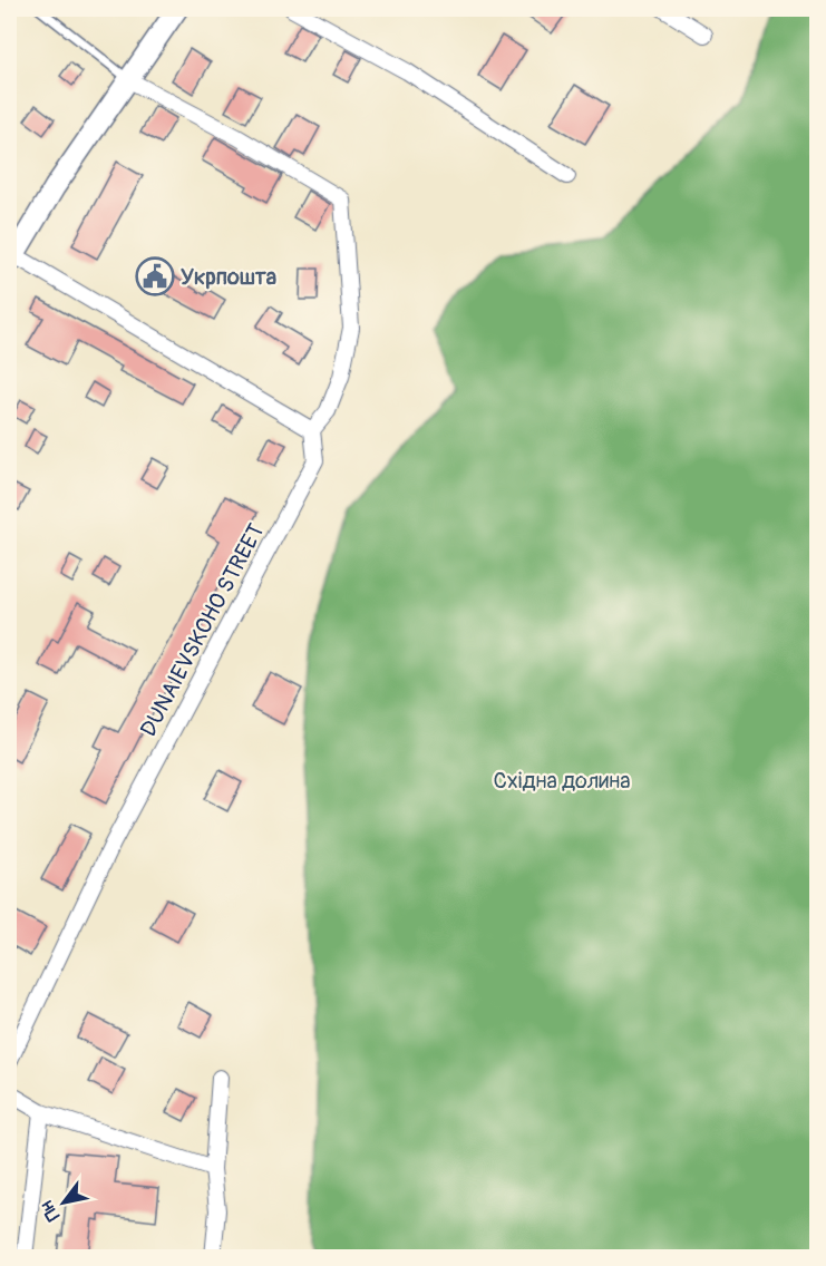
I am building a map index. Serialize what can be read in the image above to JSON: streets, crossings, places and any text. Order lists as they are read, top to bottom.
{
  "streets": {
    "street": ["DUNAIEVSKOHO STREET"]
  },
  "parks": ["Східна долина"],
  "places": {
    "public building": ["Укрпошта"]
  },
  "north": "bottom left"
}
